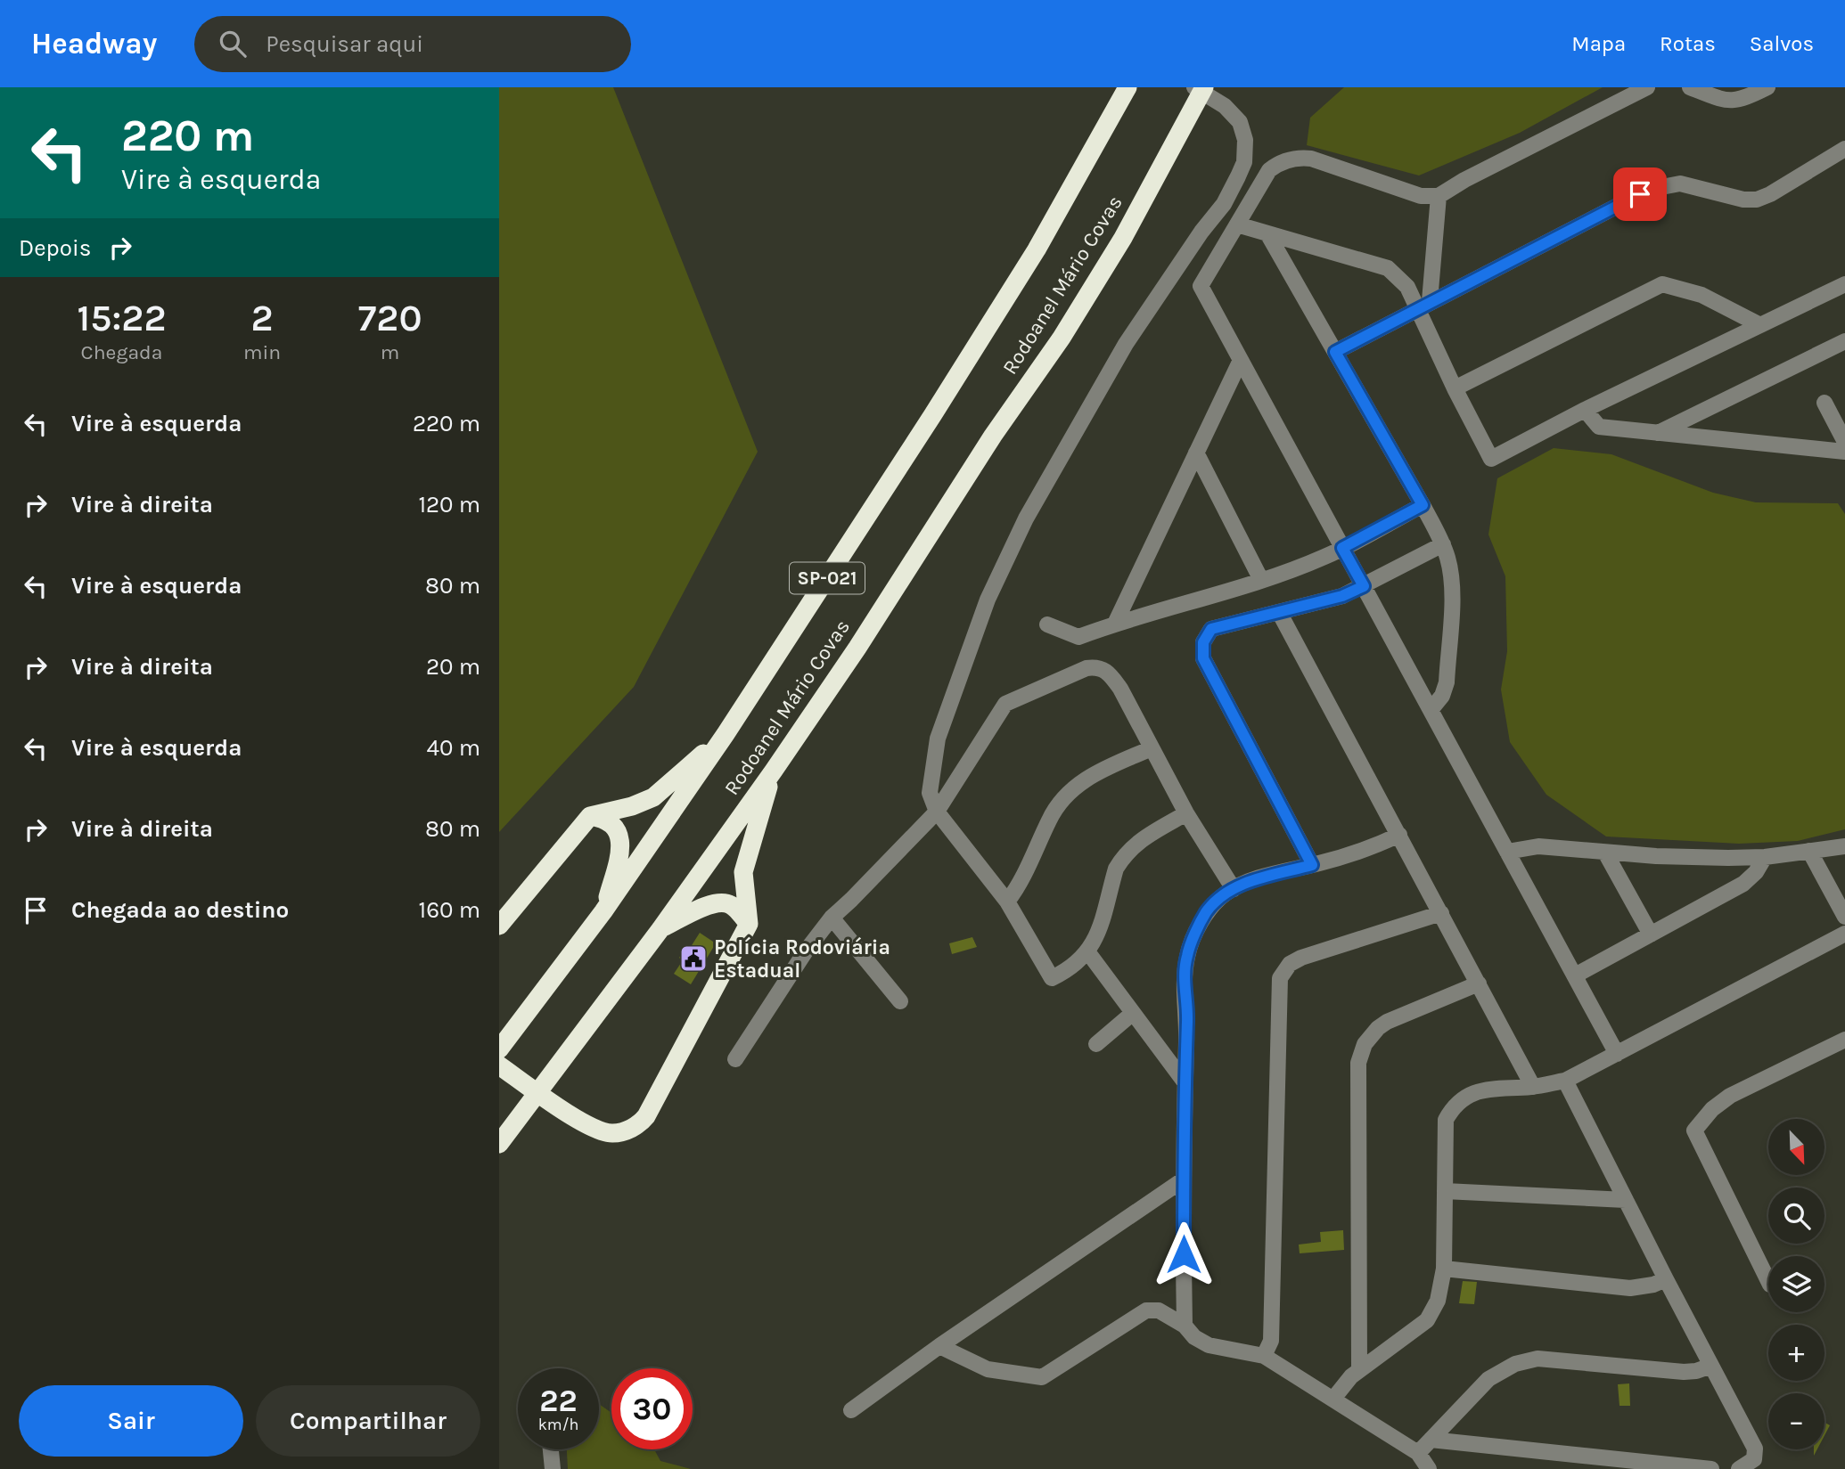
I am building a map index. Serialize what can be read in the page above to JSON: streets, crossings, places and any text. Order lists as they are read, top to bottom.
{
  "streets": {
    "highway": ["Rodoanel Mário Covas", "SP-021"]
  },
  "places": {
    "public building": ["Polícia Rodoviária Estadual"]
  },
  "north": "bottom right",
  "page": {
    "header": "Headway",
    "search": "Pesquisar aqui",
    "nav": ["Mapa", "Rotas", "Salvos"],
    "turn": ["220 m", "Vire à esquerda"],
    "then": "Depois",
    "eta": [
      "15:22",
      "Chegada",
      "2",
      "min",
      "720",
      "m"
    ],
    "list": [
      {
        "name": "Vire à esquerda",
        "value": "220 m"
      },
      {
        "name": "Vire à direita",
        "value": "120 m"
      },
      {
        "name": "Vire à esquerda",
        "value": "80 m"
      },
      {
        "name": "Vire à direita",
        "value": "20 m"
      },
      {
        "name": "Vire à esquerda",
        "value": "40 m"
      },
      {
        "name": "Vire à direita",
        "value": "80 m"
      },
      {
        "name": "Chegada ao destino",
        "value": "160 m"
      }
    ],
    "map_buttons": ["+", "−"],
    "speed": "22 km/h",
    "limit": "30",
    "buttons": ["Sair", "Compartilhar"]
  }
}
